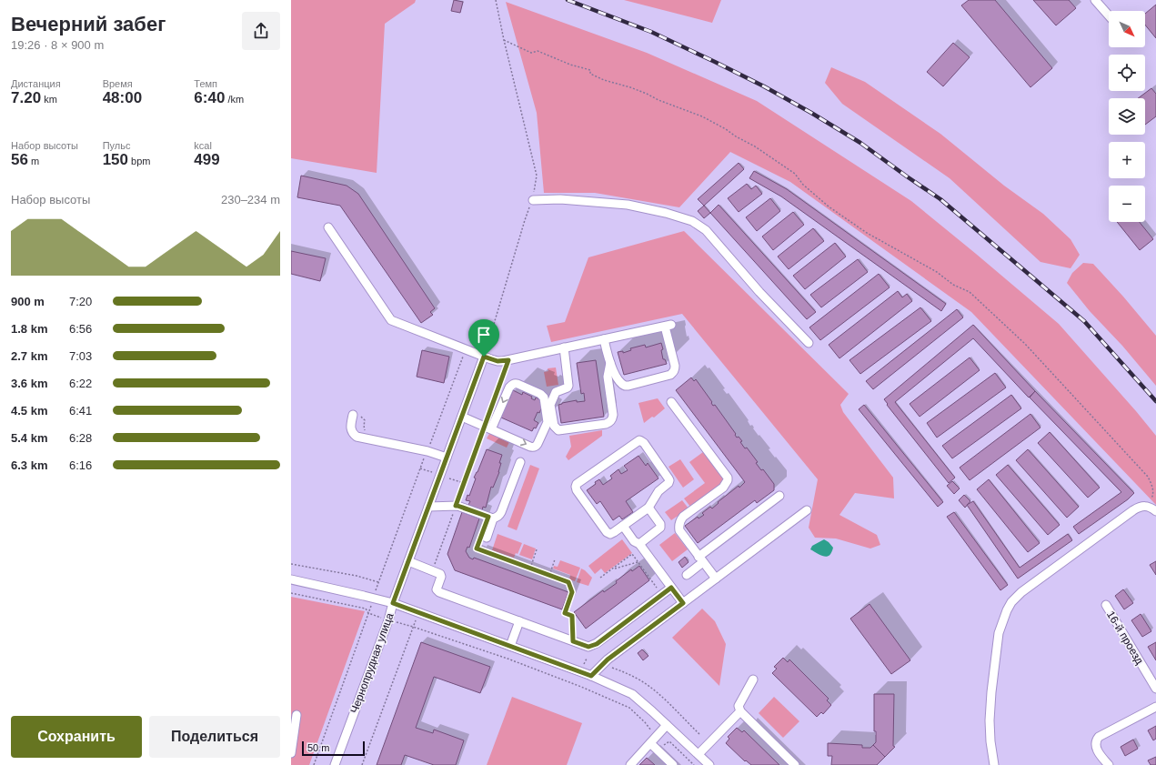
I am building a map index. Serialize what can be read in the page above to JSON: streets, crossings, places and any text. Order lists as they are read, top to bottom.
{
  "streets": {
    "street": ["16-й проезд", "Чернопрудная улица"]
  },
  "scale_bar": "50 m",
  "north": "bottom right",
  "page": {
    "heading": ["Вечерний забег", "19:26 · 8 × 900 m"],
    "map_buttons": ["+", "−"],
    "stats": [
      ["Дистанция", "7.20 km"],
      ["Время", "48:00"],
      ["Темп", "6:40 /km"],
      ["Набор высоты", "56 m"],
      ["Пульс", "150 bpm"],
      ["kcal", "499"]
    ],
    "chart": ["Набор высоты", "230–234 m"],
    "list": [
      {
        "name": "900 m",
        "note": "7:20"
      },
      {
        "name": "1.8 km",
        "note": "6:56"
      },
      {
        "name": "2.7 km",
        "note": "7:03"
      },
      {
        "name": "3.6 km",
        "note": "6:22"
      },
      {
        "name": "4.5 km",
        "note": "6:41"
      },
      {
        "name": "5.4 km",
        "note": "6:28"
      },
      {
        "name": "6.3 km",
        "note": "6:16"
      }
    ],
    "buttons": ["Сохранить", "Поделиться"],
    "scale": "50 m"
  }
}
